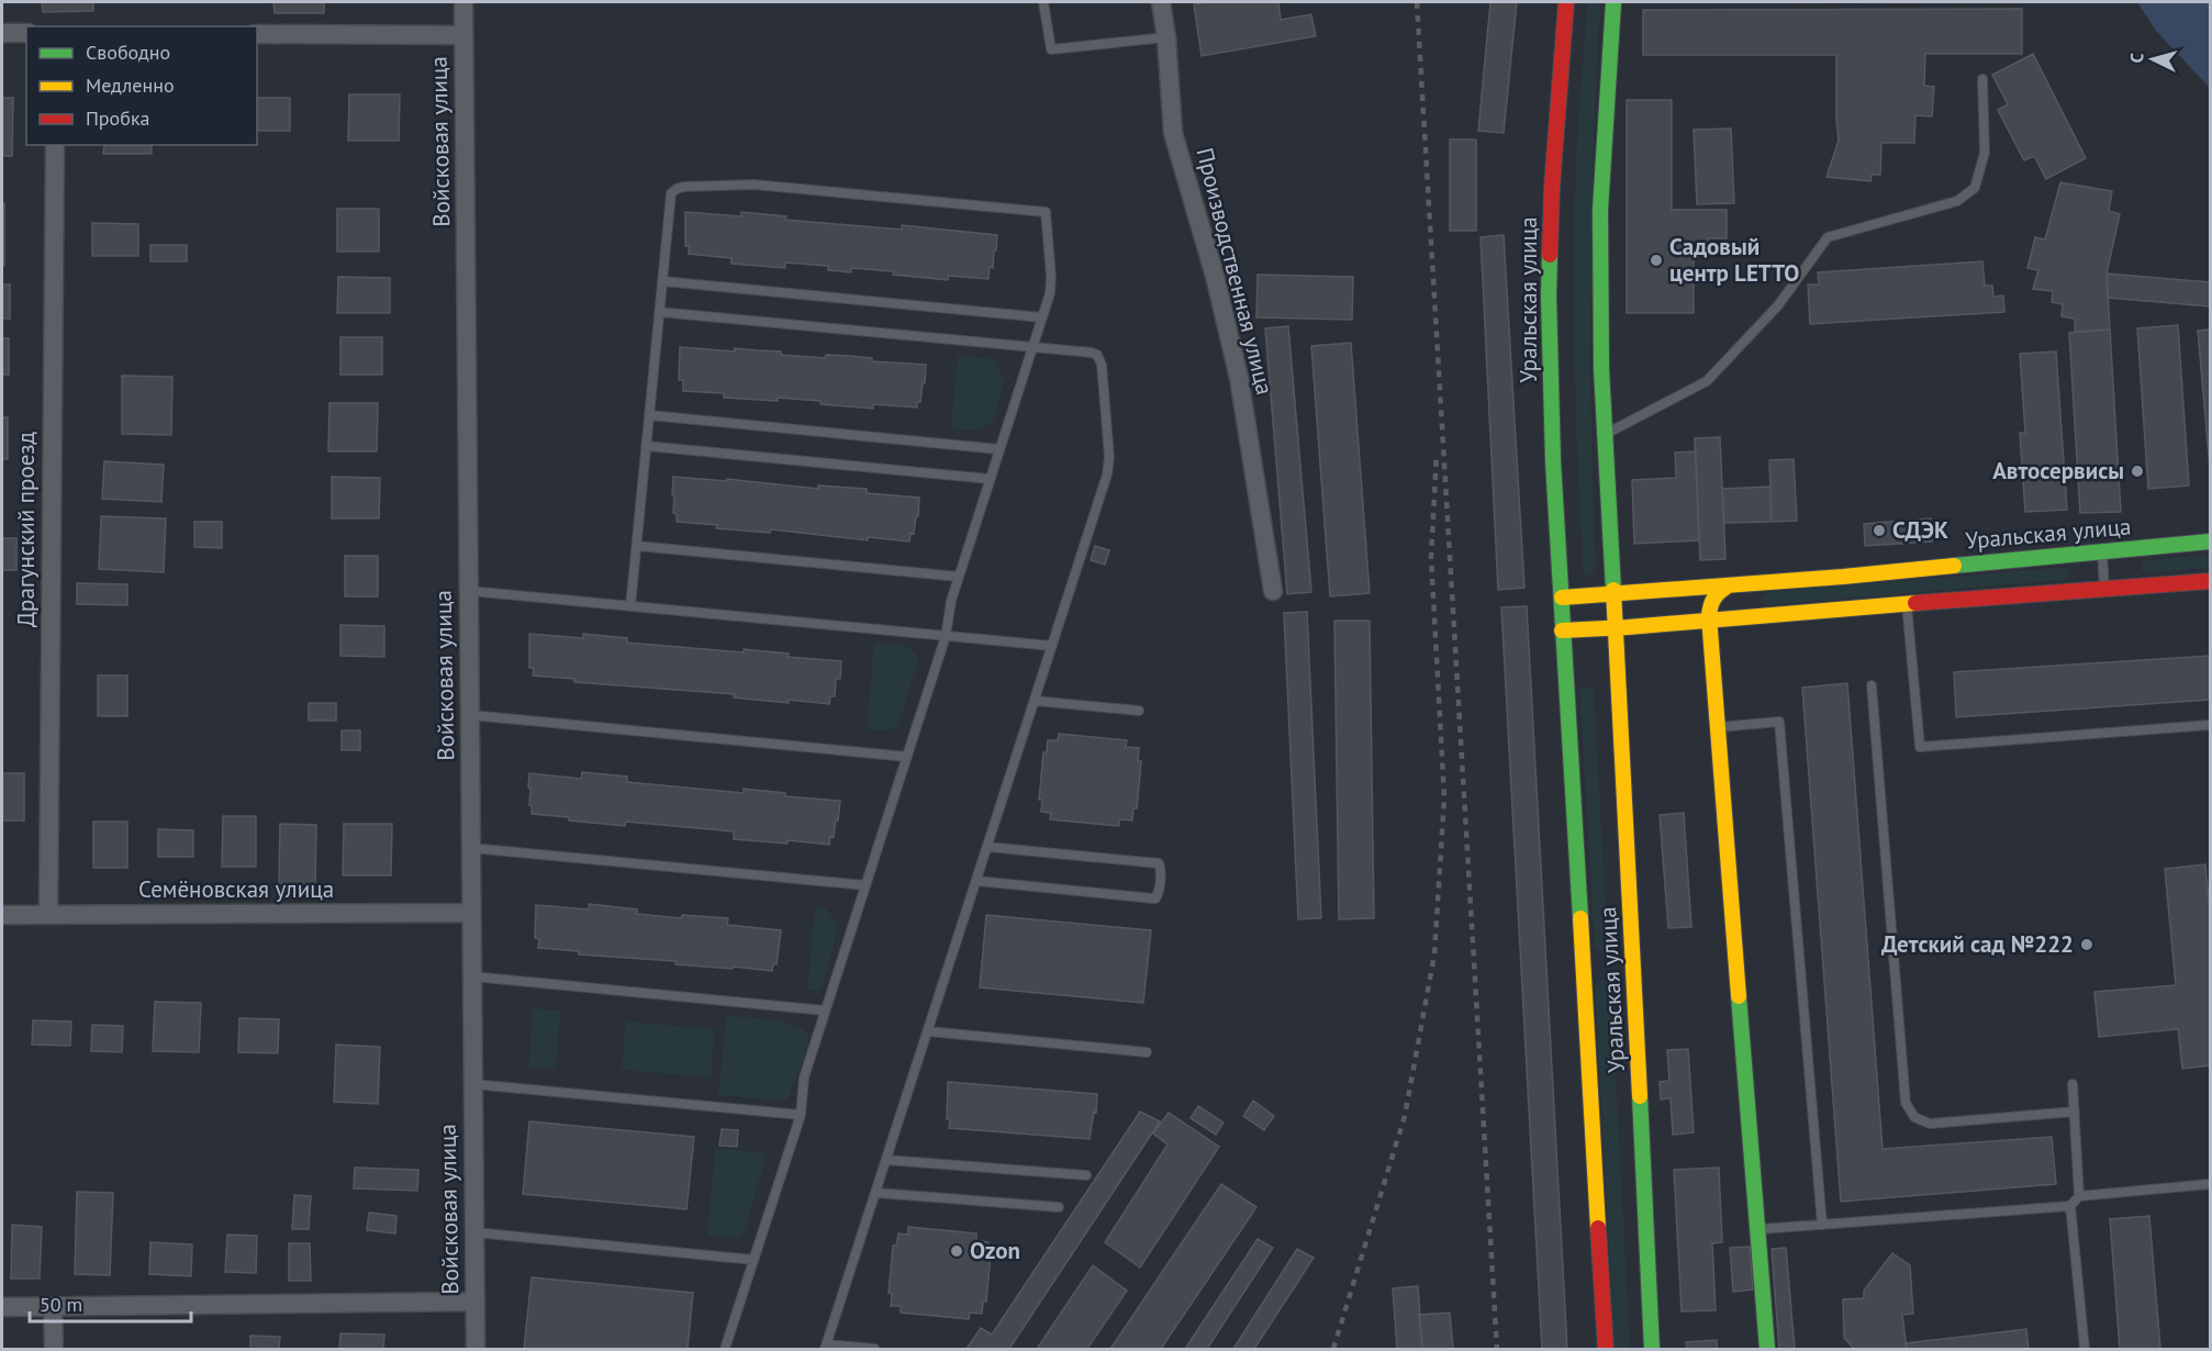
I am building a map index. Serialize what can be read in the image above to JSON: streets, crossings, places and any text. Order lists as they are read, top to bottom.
{
  "streets": {
    "main road": ["Уральская улица"],
    "street": [
      "Войсковая улица",
      "Производственная улица",
      "Драгунский проезд",
      "Семёновская улица"
    ]
  },
  "crossings": [
    ["Войсковая улица", "Семёновская улица"],
    ["Драгунский проезд", "Семёновская улица"]
  ],
  "places": [
    "Садовый центр LETTO",
    "Автосервисы",
    "СДЭК",
    "Детский сад №222",
    "Ozon"
  ],
  "legend": ["Свободно", "Медленно", "Пробка"],
  "scale_bar": "50 m",
  "north": "left"
}
